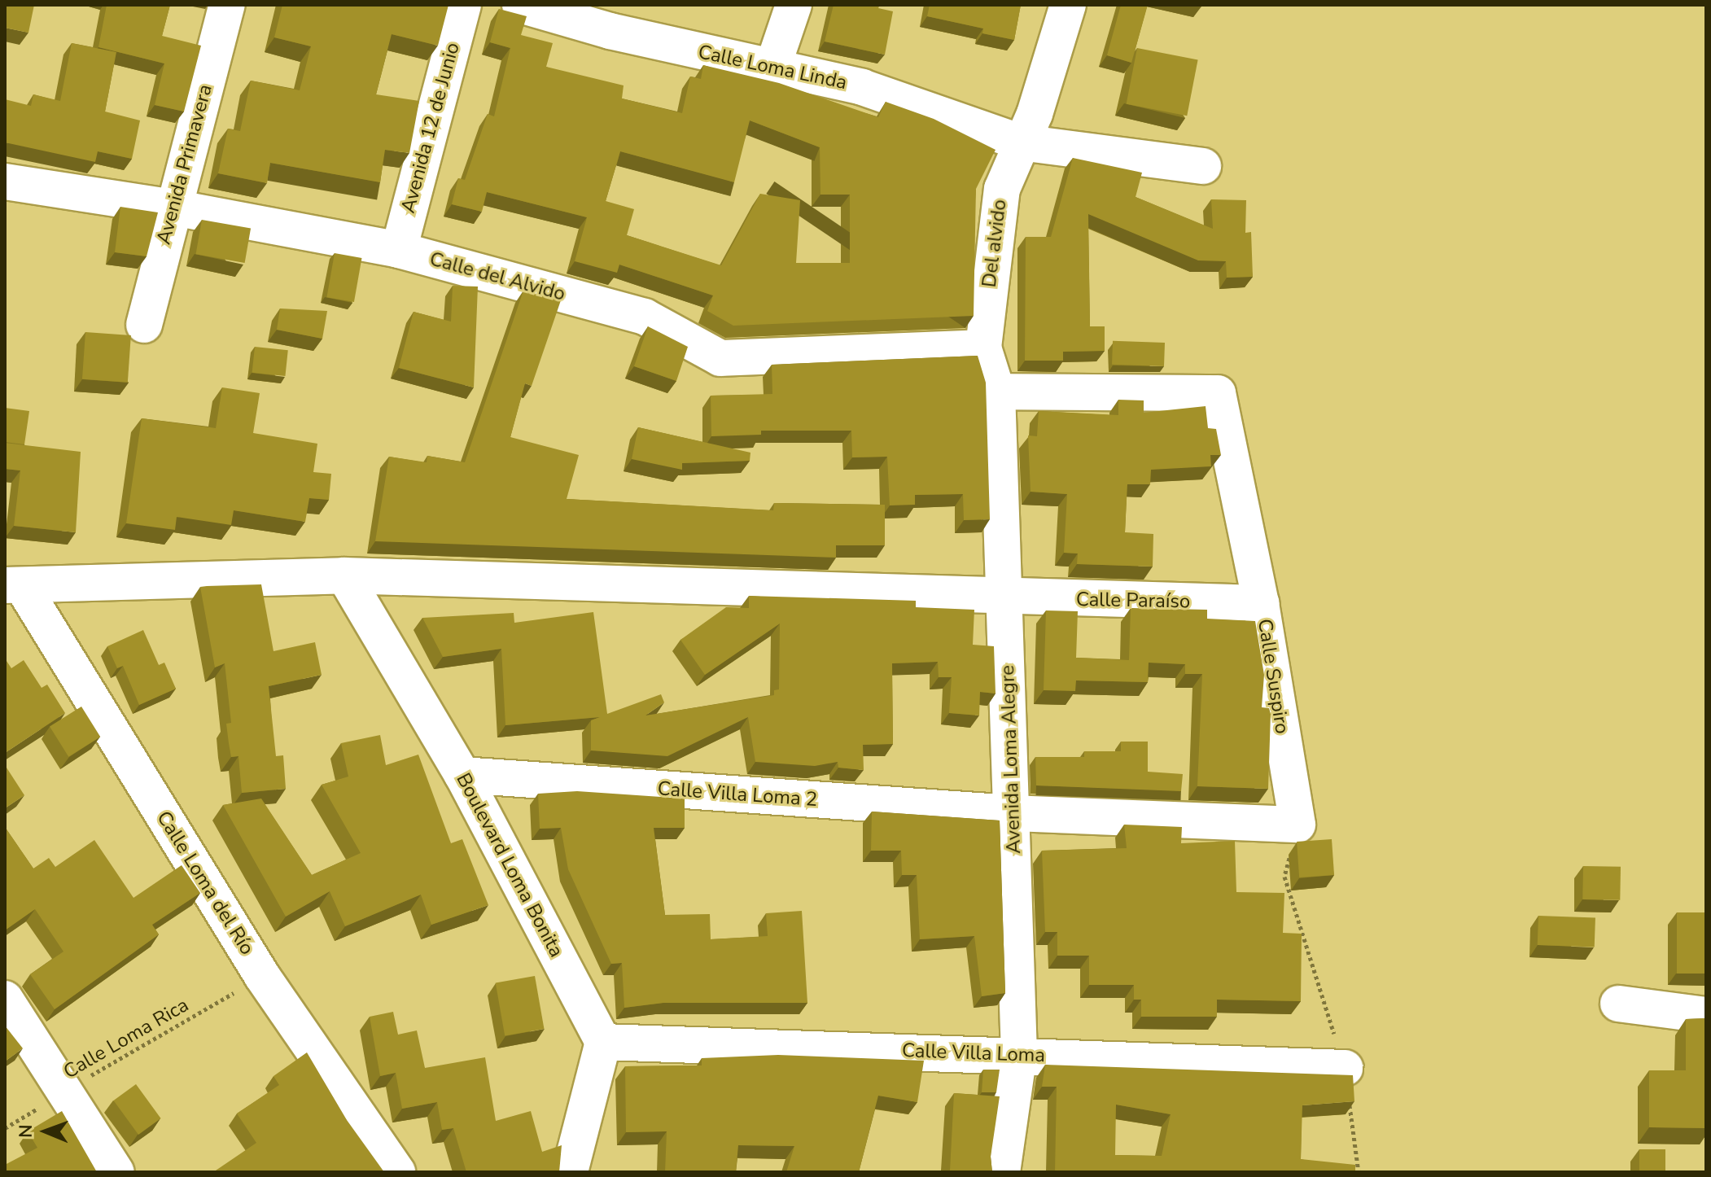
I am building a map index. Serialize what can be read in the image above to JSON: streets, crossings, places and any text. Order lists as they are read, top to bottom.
{
  "streets": {
    "street": [
      "Calle Loma Linda",
      "Avenida 12 de Junio",
      "Avenida Primavera",
      "Del alvido",
      "Calle del Alvido",
      "Calle Paraíso",
      "Calle Suspiro",
      "Avenida Loma Alegre",
      "Calle Villa Loma 2",
      "Boulevard Loma Bonita",
      "Calle Loma del Río",
      "Calle Villa Loma"
    ],
    "path": ["Calle Loma Rica"]
  },
  "crossings": [
    ["Calle Loma Linda", "Del alvido"],
    ["Avenida 12 de Junio", "Calle del Alvido"],
    ["Avenida Primavera", "Calle del Alvido"],
    ["Del alvido", "Calle del Alvido"],
    ["Del alvido", "Avenida Loma Alegre"],
    ["Calle del Alvido", "Avenida Loma Alegre"],
    ["Calle Paraíso", "Calle Suspiro"],
    ["Calle Paraíso", "Avenida Loma Alegre"],
    ["Calle Suspiro", "Avenida Loma Alegre"],
    ["Calle Suspiro", "Calle Villa Loma 2"],
    ["Avenida Loma Alegre", "Calle Villa Loma 2"],
    ["Avenida Loma Alegre", "Calle Villa Loma"],
    ["Calle Villa Loma 2", "Boulevard Loma Bonita"],
    ["Boulevard Loma Bonita", "Calle Villa Loma"],
    ["Calle Loma del Río", "Calle Loma Rica"]
  ],
  "north": "left"
}
